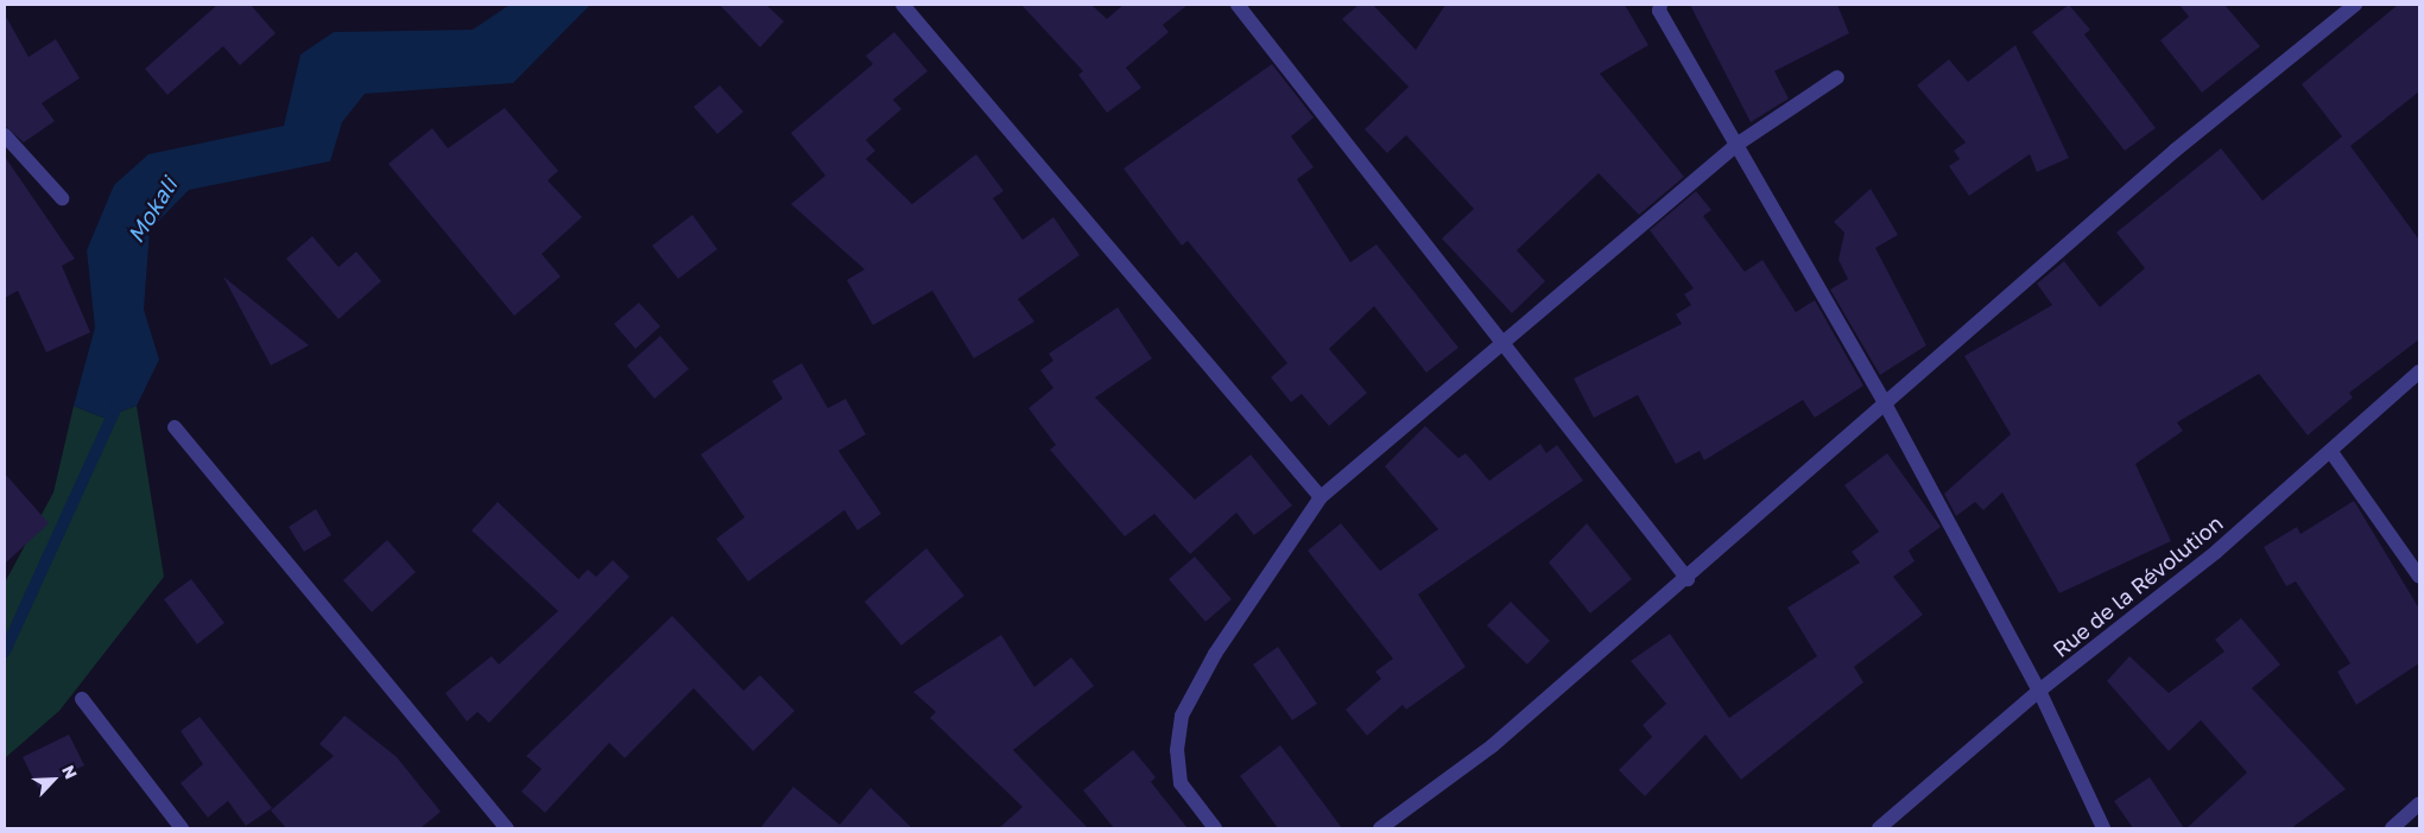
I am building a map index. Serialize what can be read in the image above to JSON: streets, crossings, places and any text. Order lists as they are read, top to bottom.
{
  "streets": {
    "street": ["Rue de la Révolution"]
  },
  "water": ["Mokali"],
  "north": "top right"
}
